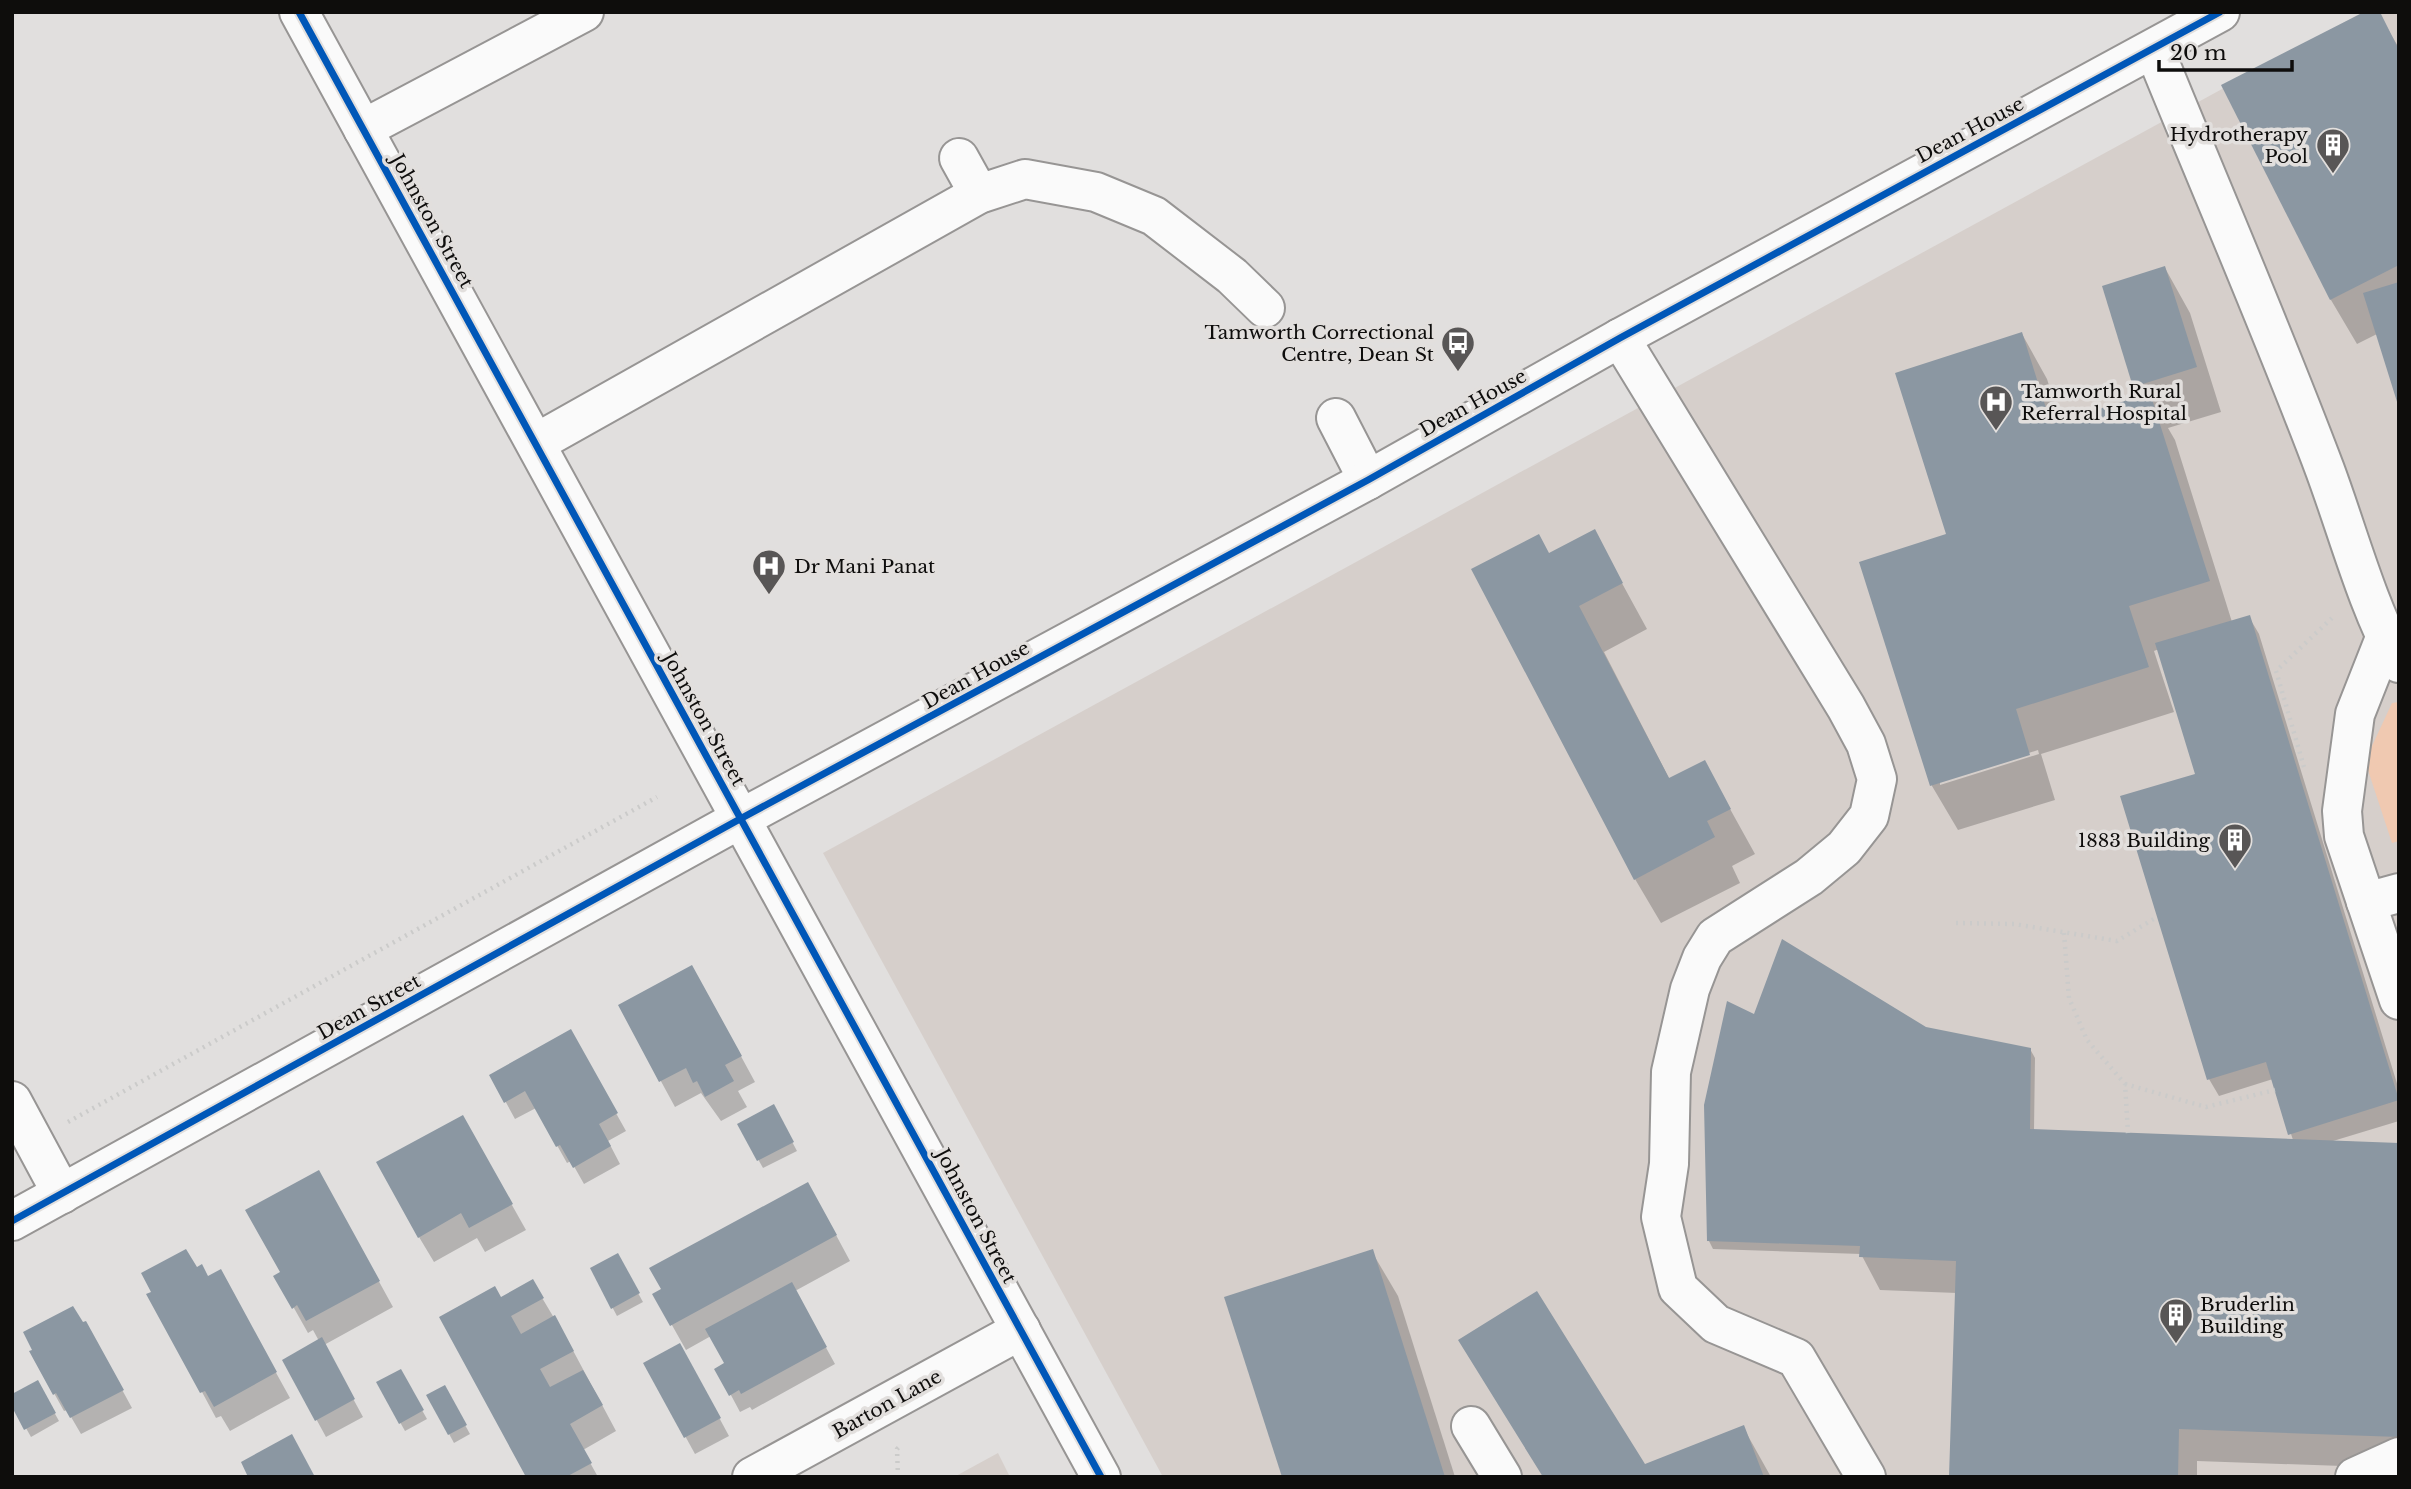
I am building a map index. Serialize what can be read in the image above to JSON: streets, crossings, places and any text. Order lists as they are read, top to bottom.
{
  "streets": {
    "street": [
      "Dean House",
      "Johnston Street",
      "Dean Street",
      "Barton Lane"
    ]
  },
  "crossings": [
    ["Dean House", "Johnston Street"],
    ["Dean House", "Dean Street"],
    ["Johnston Street", "Dean Street"],
    ["Johnston Street", "Barton Lane"]
  ],
  "places": {
    "building": ["Hydrotherapy Pool", "1883 Building", "Bruderlin Building"],
    "bus stop": ["Tamworth Correctional Centre, Dean St"],
    "hospital": ["Tamworth Rural Referral Hospital", "Dr Mani Panat"]
  },
  "scale_bar": "20 m"
}
